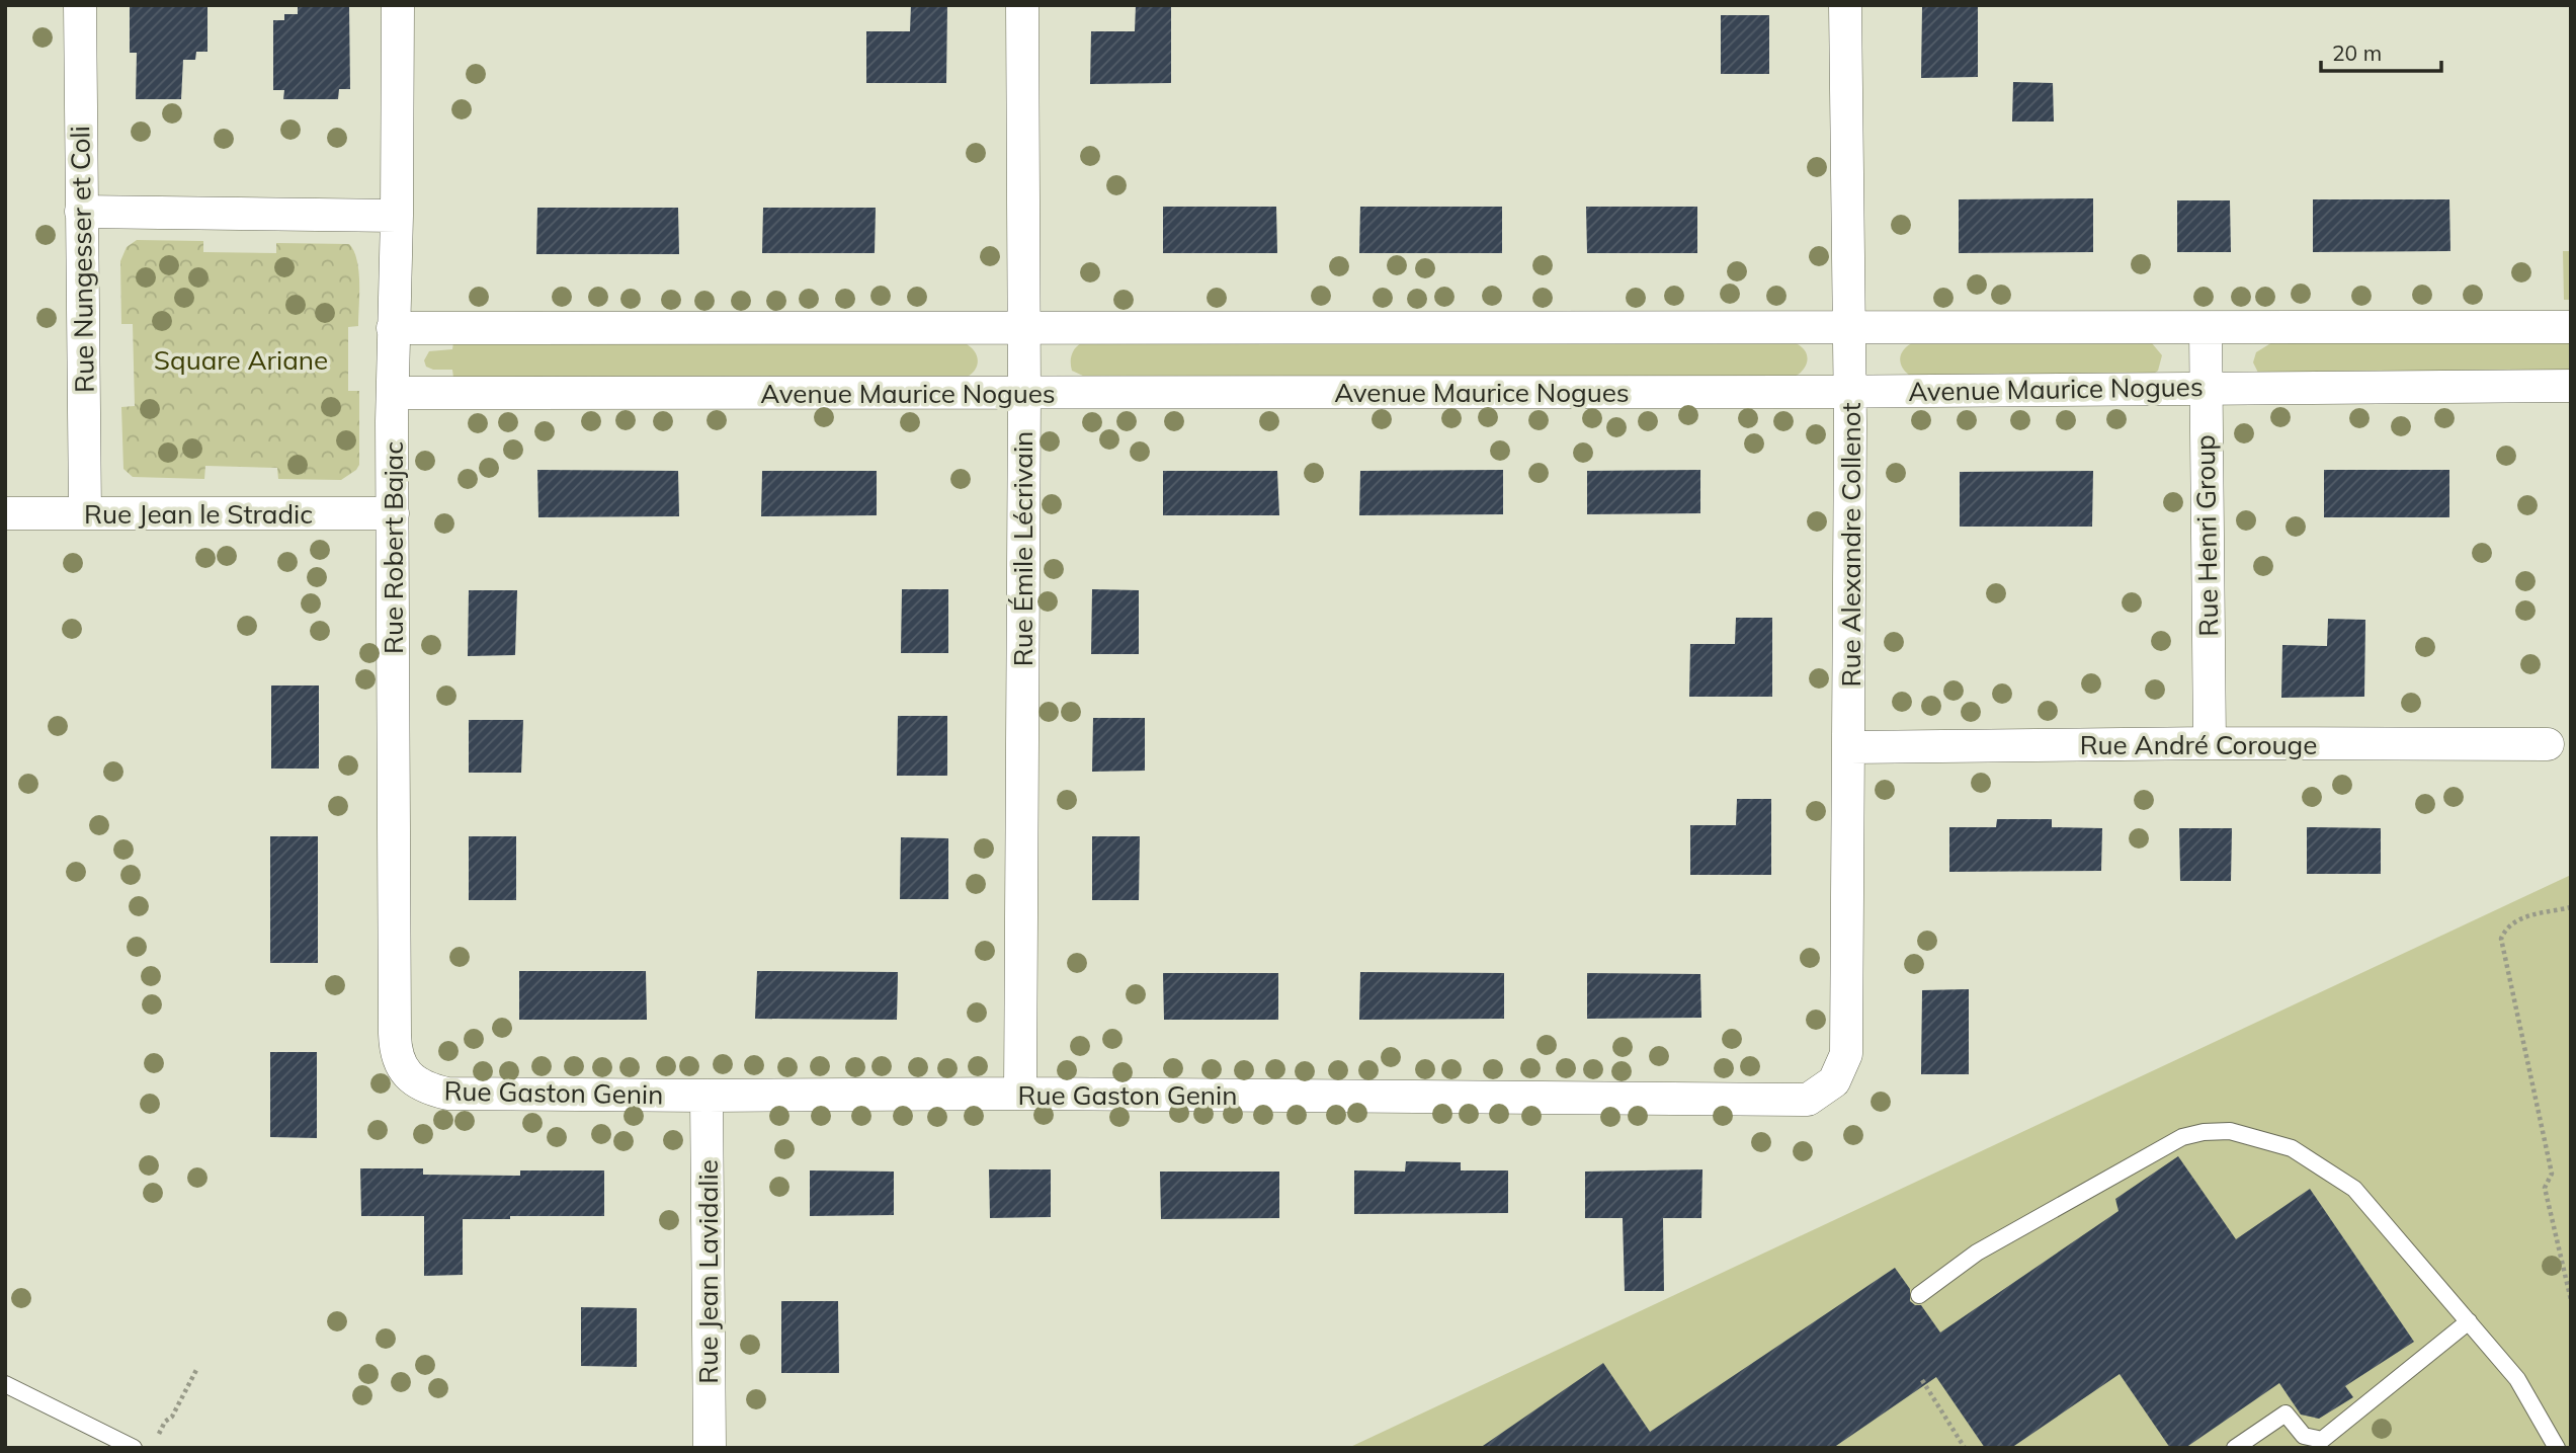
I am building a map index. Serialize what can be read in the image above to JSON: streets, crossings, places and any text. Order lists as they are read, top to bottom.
{
  "streets": {
    "street": [
      "Rue Nungesser et Coli",
      "Avenue Maurice Nogues",
      "Rue Jean le Stradic",
      "Rue Henri Group",
      "Rue Alexandre Collenot",
      "Rue Robert Bajac",
      "Rue Émile Lécrivain",
      "Rue André Corouge",
      "Rue Gaston Genin",
      "Rue Jean Lavidalie"
    ]
  },
  "crossings": [
    ["Rue Nungesser et Coli", "Rue Jean le Stradic"],
    ["Avenue Maurice Nogues", "Rue Henri Group"],
    ["Avenue Maurice Nogues", "Rue Alexandre Collenot"],
    ["Avenue Maurice Nogues", "Rue Robert Bajac"],
    ["Avenue Maurice Nogues", "Rue Émile Lécrivain"],
    ["Rue Jean le Stradic", "Rue Robert Bajac"],
    ["Rue Henri Group", "Rue André Corouge"],
    ["Rue Alexandre Collenot", "Rue André Corouge"],
    ["Rue Alexandre Collenot", "Rue Gaston Genin"],
    ["Rue Robert Bajac", "Rue Gaston Genin"],
    ["Rue Émile Lécrivain", "Rue Gaston Genin"],
    ["Rue Gaston Genin", "Rue Jean Lavidalie"]
  ],
  "parks": ["Square Ariane"],
  "scale_bar": "20 m"
}
